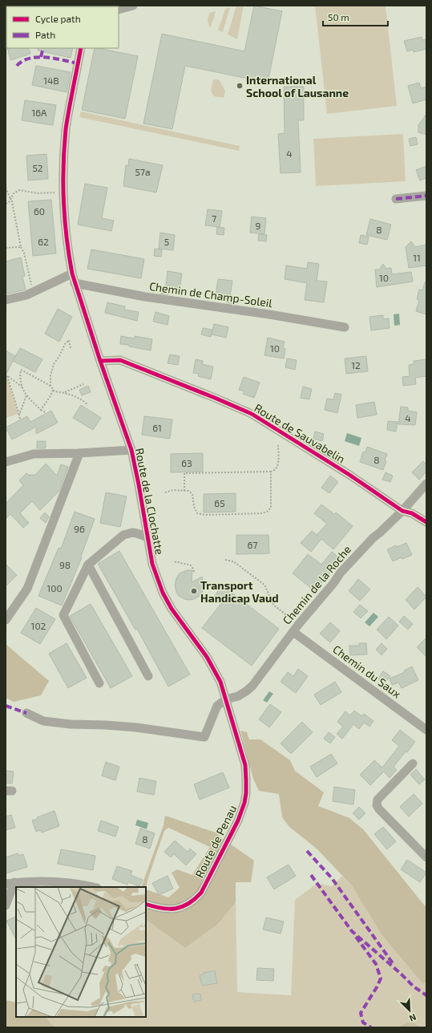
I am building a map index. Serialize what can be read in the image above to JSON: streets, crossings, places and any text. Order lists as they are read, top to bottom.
{
  "streets": {
    "street": [
      "Chemin de Champ-Soleil",
      "Route de Sauvabelin",
      "Route de la Clochatte",
      "Chemin de la Roche",
      "Chemin du Saux",
      "Route de Penau"
    ]
  },
  "crossings": [
    ["Chemin de Champ-Soleil", "Route de la Clochatte"],
    ["Route de Sauvabelin", "Route de la Clochatte"],
    ["Route de Sauvabelin", "Chemin de la Roche"],
    ["Route de la Clochatte", "Chemin de la Roche"],
    ["Route de la Clochatte", "Route de Penau"],
    ["Chemin de la Roche", "Chemin du Saux"],
    ["Chemin de la Roche", "Route de Penau"]
  ],
  "places": ["International School of Lausanne", "Transport Handicap Vaud"],
  "house_numbers": [
    "14B",
    "16A",
    "4",
    "52",
    "57a",
    "60",
    "7",
    "9",
    "8",
    "62",
    "5",
    "11",
    "10",
    "10",
    "12",
    "4",
    "61",
    "8",
    "63",
    "65",
    "96",
    "67",
    "98",
    "100",
    "102",
    "8"
  ],
  "legend": ["Cycle path", "Path"],
  "scale_bar": "50 m",
  "north": "bottom right"
}
